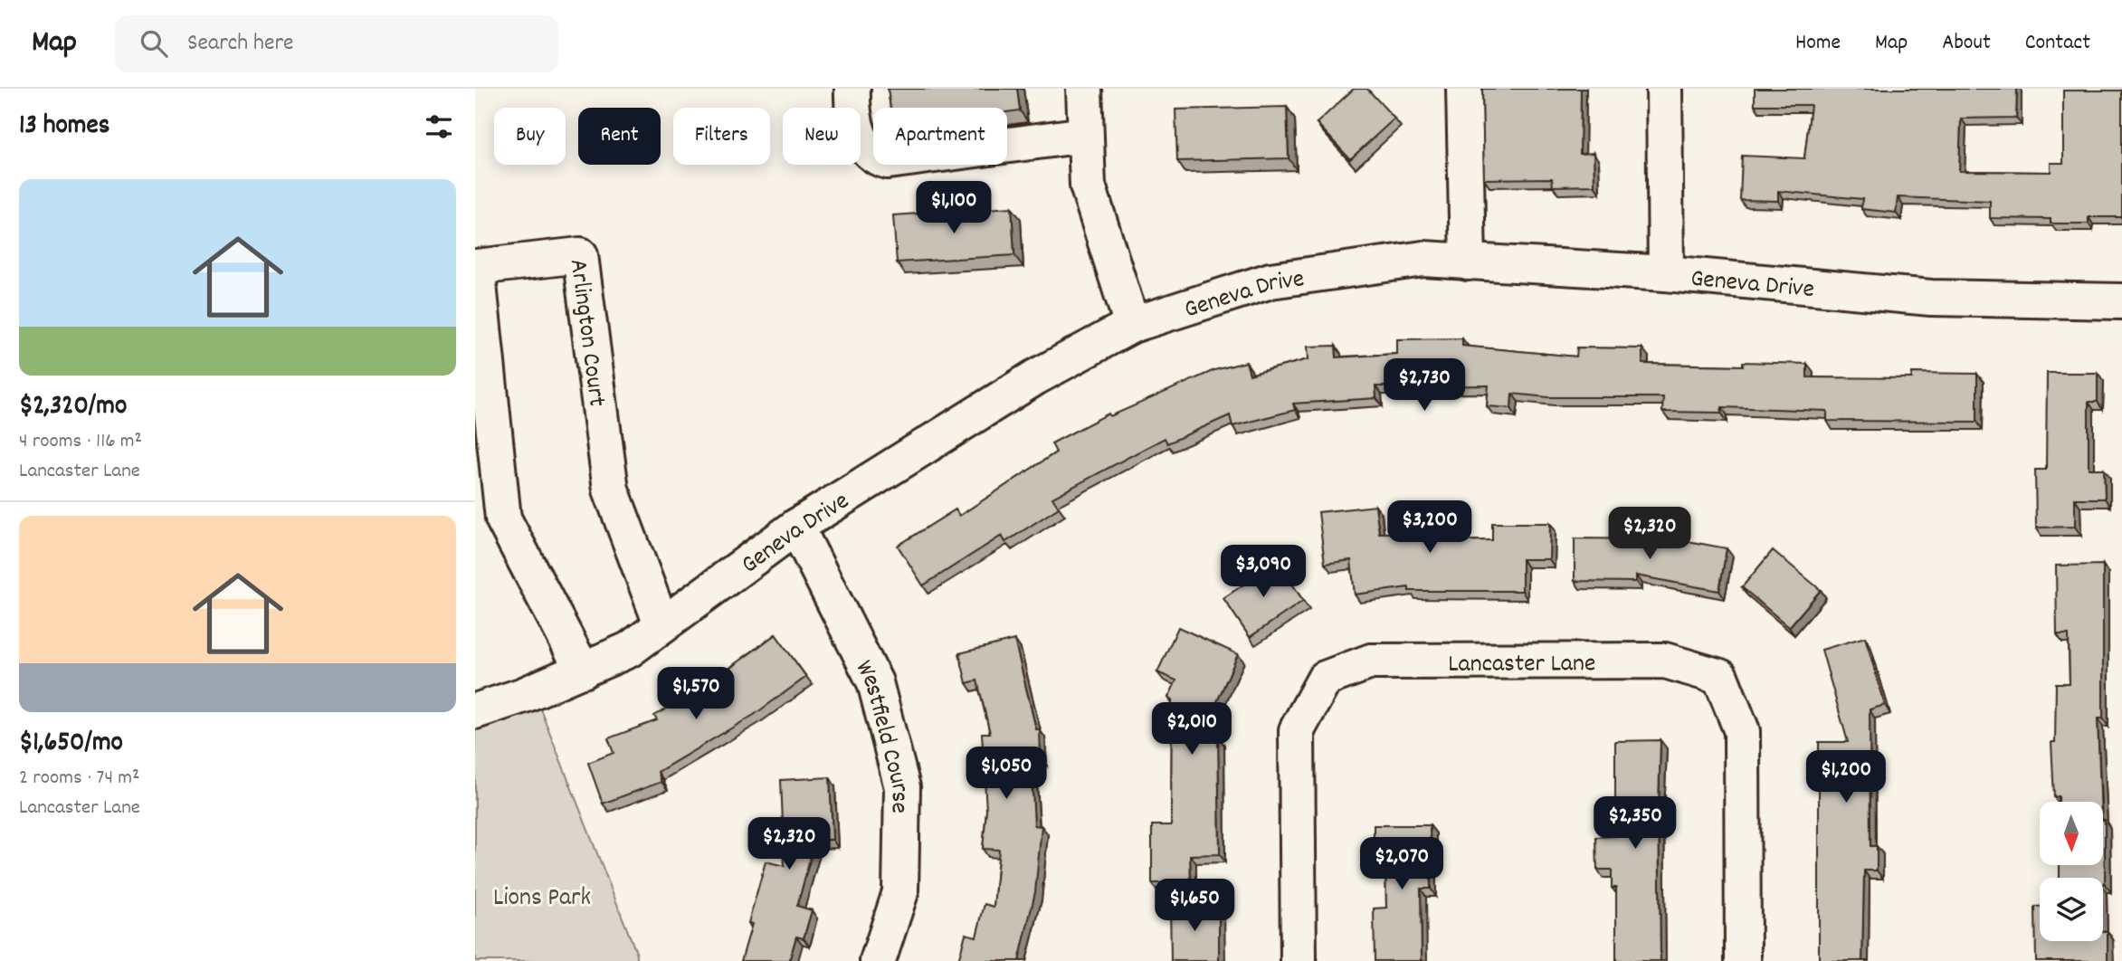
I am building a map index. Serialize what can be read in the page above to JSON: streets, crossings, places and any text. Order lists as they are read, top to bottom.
{
  "streets": {
    "street": [
      "Geneva Drive",
      "Arlington Court",
      "Lancaster Lane",
      "Westfield Course"
    ]
  },
  "crossings": [
    ["Geneva Drive", "Arlington Court"],
    ["Geneva Drive", "Westfield Course"]
  ],
  "parks": ["Lions Park"],
  "north": "bottom",
  "page": {
    "header": "Map",
    "search": "Search here",
    "nav": [
      "Home",
      "Map",
      "About",
      "Contact"
    ],
    "heading": "13 homes",
    "chip": [
      "Buy",
      "Rent",
      "Filters",
      "New",
      "Apartment"
    ],
    "list": [
      {
        "name": "$2,320/mo",
        "note": "4 rooms · 116 m² · Lancaster Lane"
      },
      {
        "name": "$1,650/mo",
        "note": "2 rooms · 74 m² · Lancaster Lane"
      }
    ],
    "price": [
      "$1,100",
      "$2,730",
      "$3,200",
      "$2,320",
      "$3,090",
      "$1,570",
      "$2,010",
      "$1,050",
      "$1,200",
      "$2,350",
      "$2,320",
      "$2,070",
      "$1,650"
    ]
  }
}
